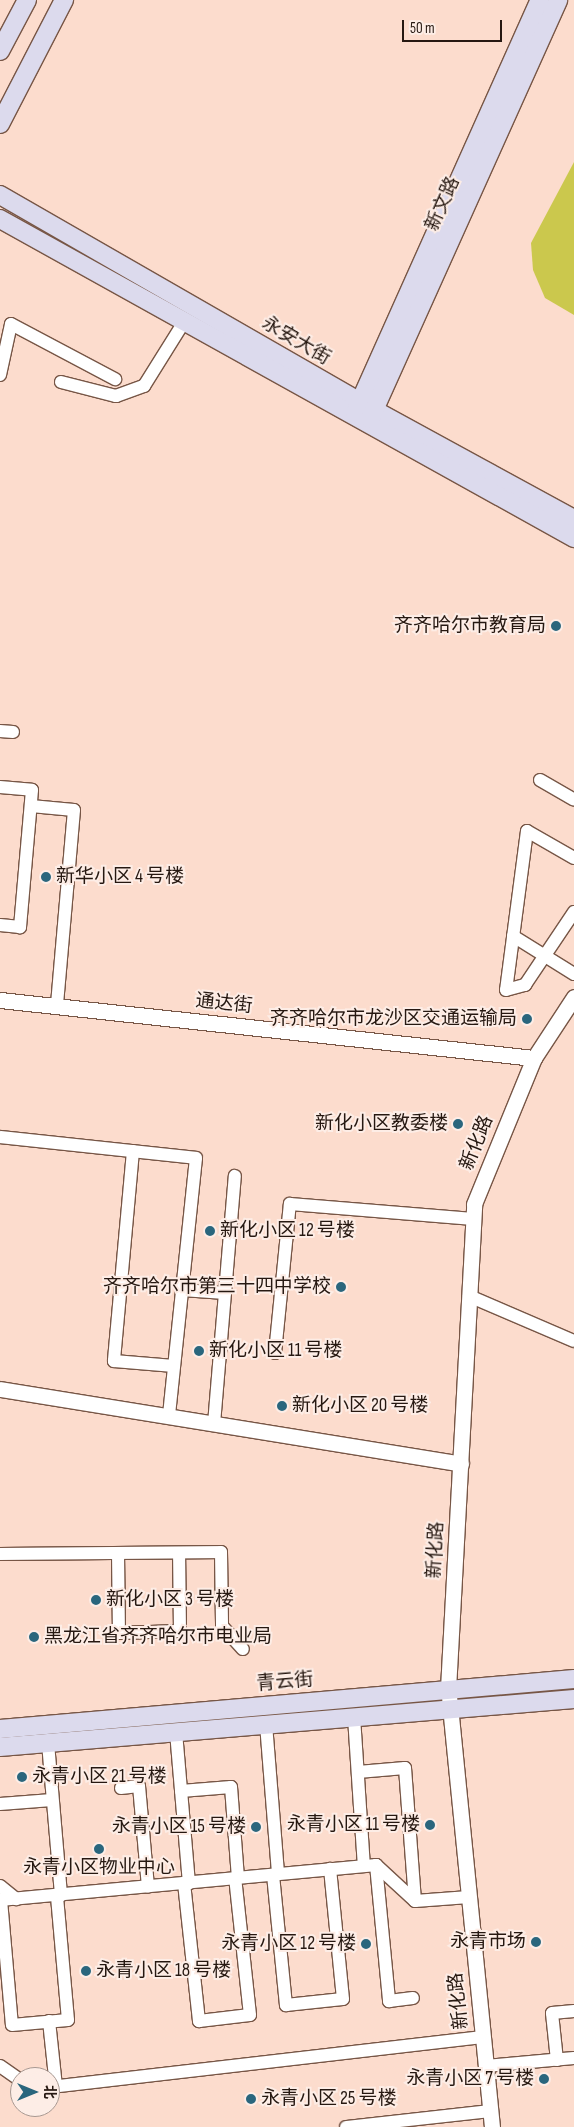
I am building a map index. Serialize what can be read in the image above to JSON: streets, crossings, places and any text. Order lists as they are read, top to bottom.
{
  "streets": {
    "main road": ["新文路", "永安大街", "青云街"],
    "street": ["通达街", "新化路"]
  },
  "crossings": [
    ["新文路", "永安大街"],
    ["通达街", "新化路"],
    ["新化路", "青云街"]
  ],
  "places": [
    "齐齐哈尔市教育局",
    "新华小区 4 号楼",
    "齐齐哈尔市龙沙区交通运输局",
    "新化小区教委楼",
    "新化小区 12 号楼",
    "齐齐哈尔市第三十四中学校",
    "新化小区 11 号楼",
    "新化小区 20 号楼",
    "新化小区 3 号楼",
    "黑龙江省齐齐哈尔市电业局",
    "永青小区 21 号楼",
    "永青小区 11 号楼",
    "永青小区 15 号楼",
    "永青小区物业中心",
    "永青市场",
    "永青小区 12 号楼",
    "永青小区 18 号楼",
    "永青小区 7 号楼",
    "永青小区 25 号楼"
  ],
  "scale_bar": "50 m",
  "north": "right"
}
